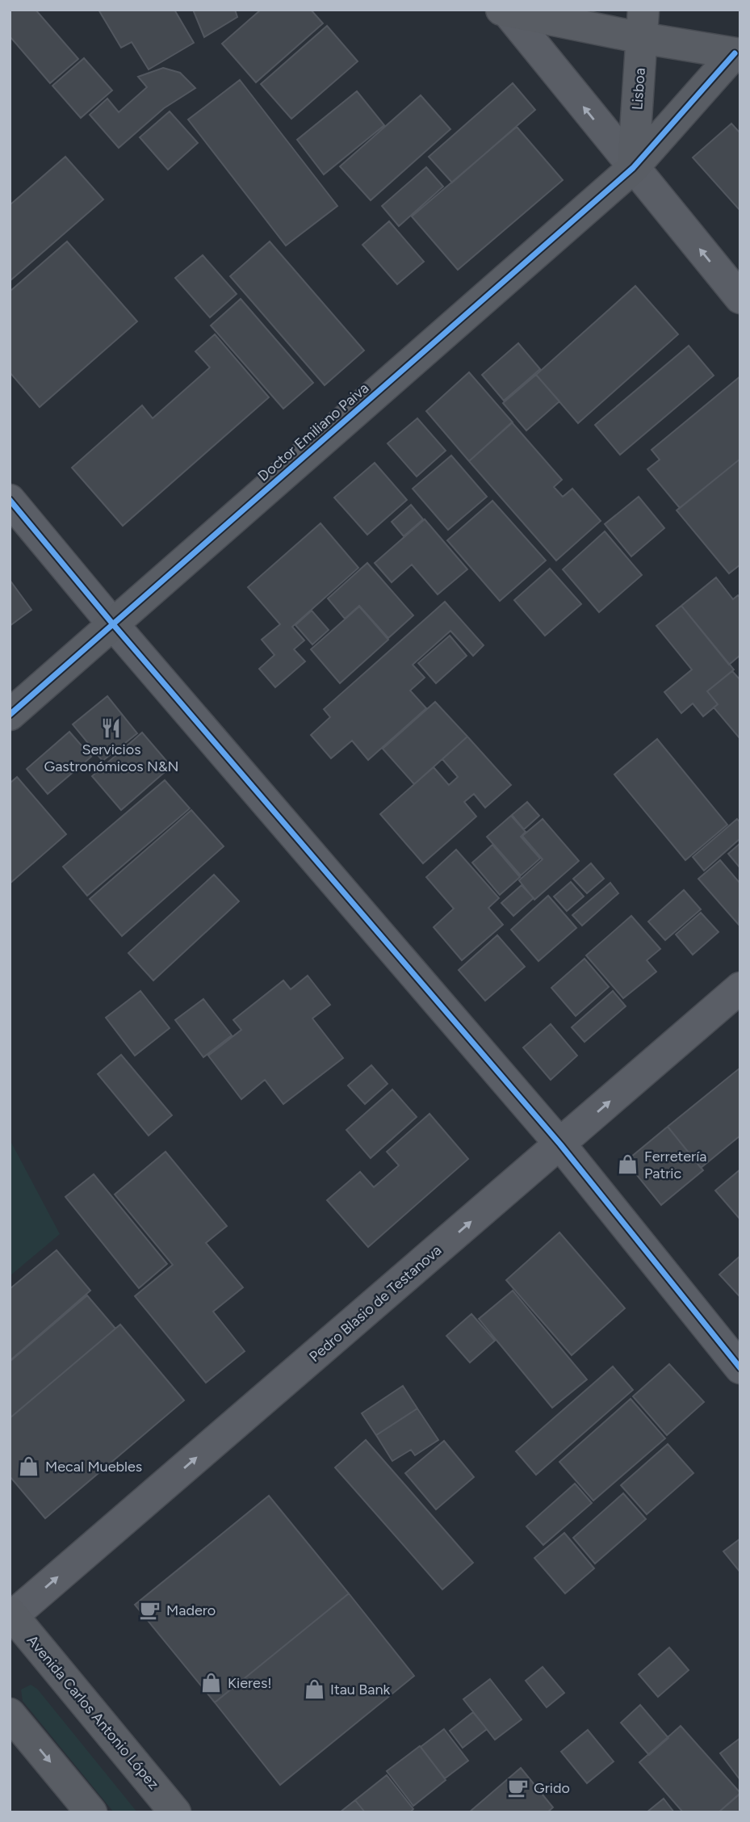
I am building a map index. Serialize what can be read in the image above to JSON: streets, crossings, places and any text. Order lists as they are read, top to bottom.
{
  "streets": {
    "street": [
      "Lisboa",
      "Doctor Emiliano Paiva",
      "Pedro Blasio de Testanova",
      "Avenida Carlos Antonio López"
    ]
  },
  "crossings": [
    ["Lisboa", "Doctor Emiliano Paiva"],
    ["Pedro Blasio de Testanova", "Avenida Carlos Antonio López"]
  ],
  "one_way": ["Pedro Blasio de Testanova"],
  "places": {
    "restaurant": ["Servicios Gastronómicos N&N"],
    "shop": [
      "Ferretería Patric",
      "Mecal Muebles",
      "Kieres!",
      "Itau Bank"
    ],
    "cafe": ["Madero", "Grido"]
  }
}
